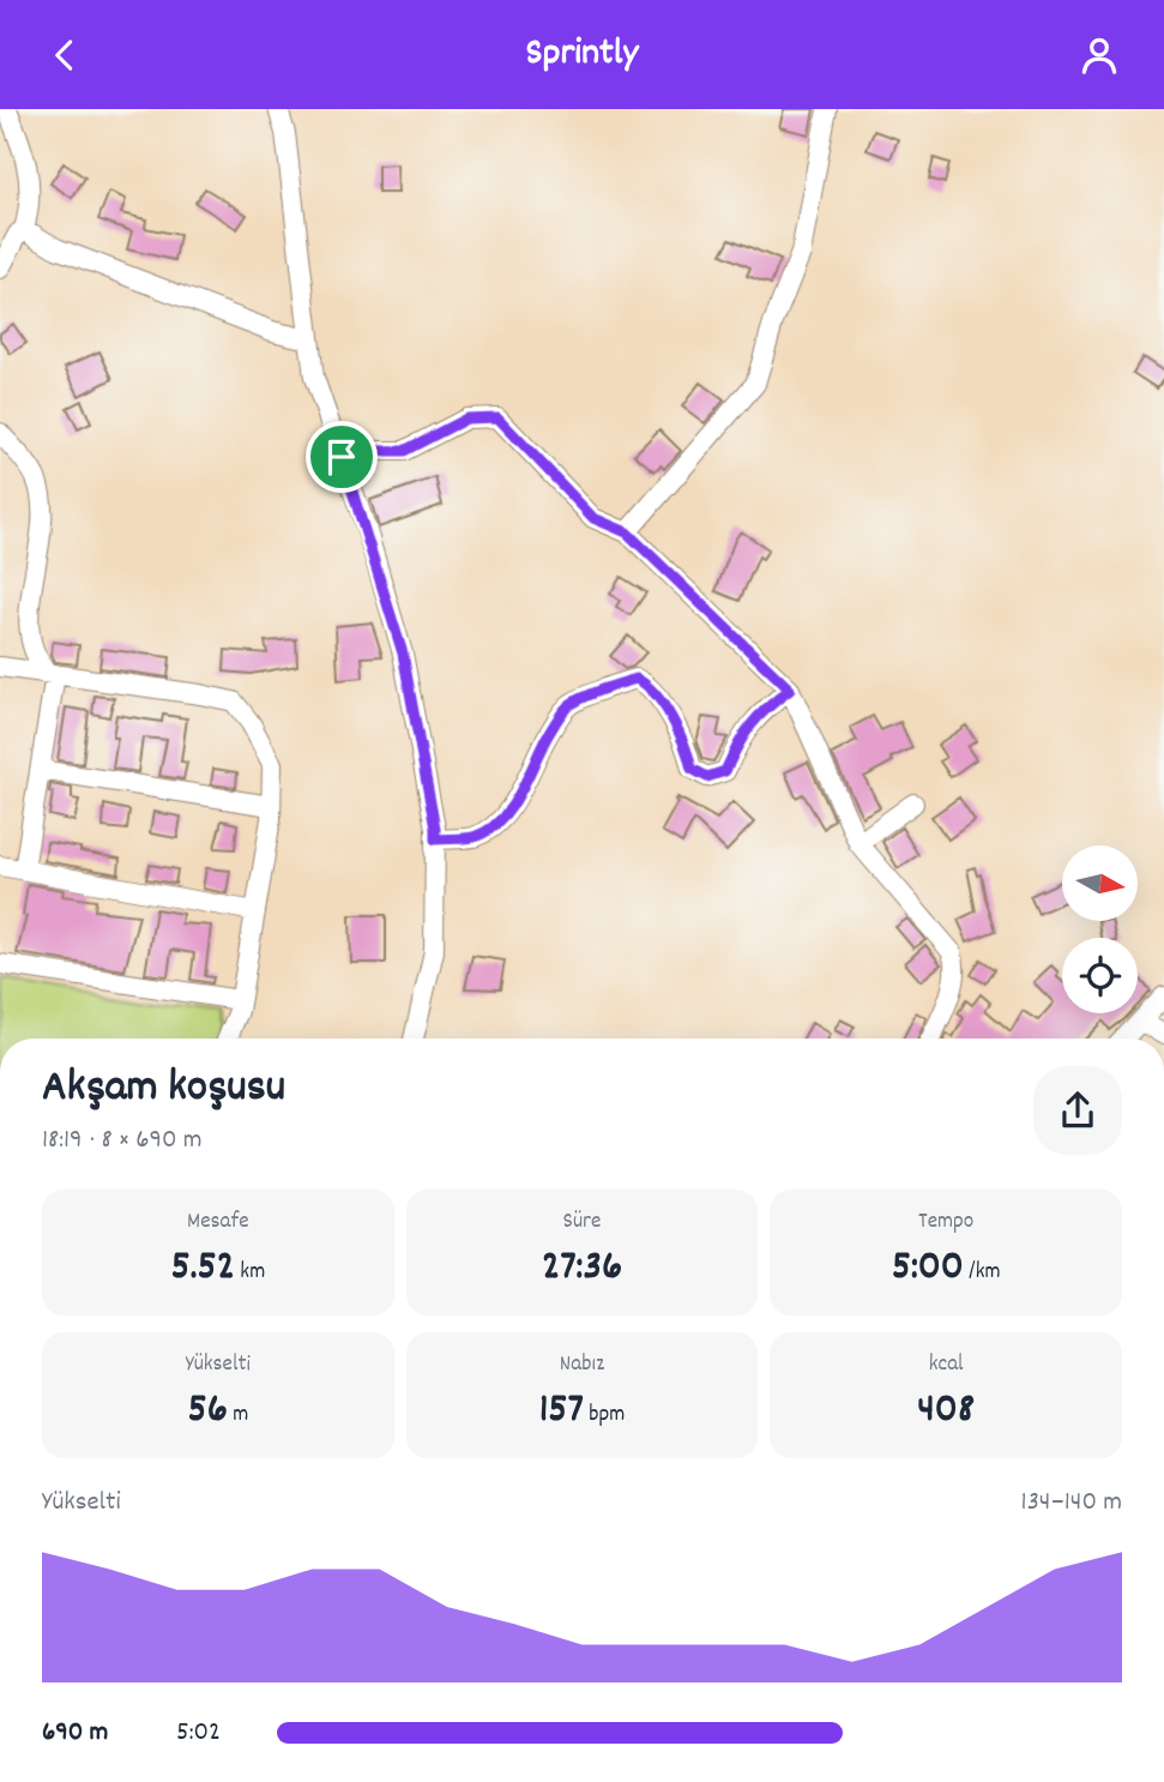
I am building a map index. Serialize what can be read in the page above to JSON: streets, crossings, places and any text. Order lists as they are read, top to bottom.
{
  "north": "right",
  "page": {
    "header": "Sprintly",
    "heading": ["Akşam koşusu", "18:19 · 8 × 690 m"],
    "stats": [
      ["Mesafe", "5.52 km"],
      ["Süre", "27:36"],
      ["Tempo", "5:00 /km"],
      ["Yükselti", "56 m"],
      ["Nabız", "157 bpm"],
      ["kcal", "408"]
    ],
    "chart": ["Yükselti", "134–140 m"],
    "list": [
      {
        "name": "690 m",
        "note": "5:02"
      }
    ]
  }
}
